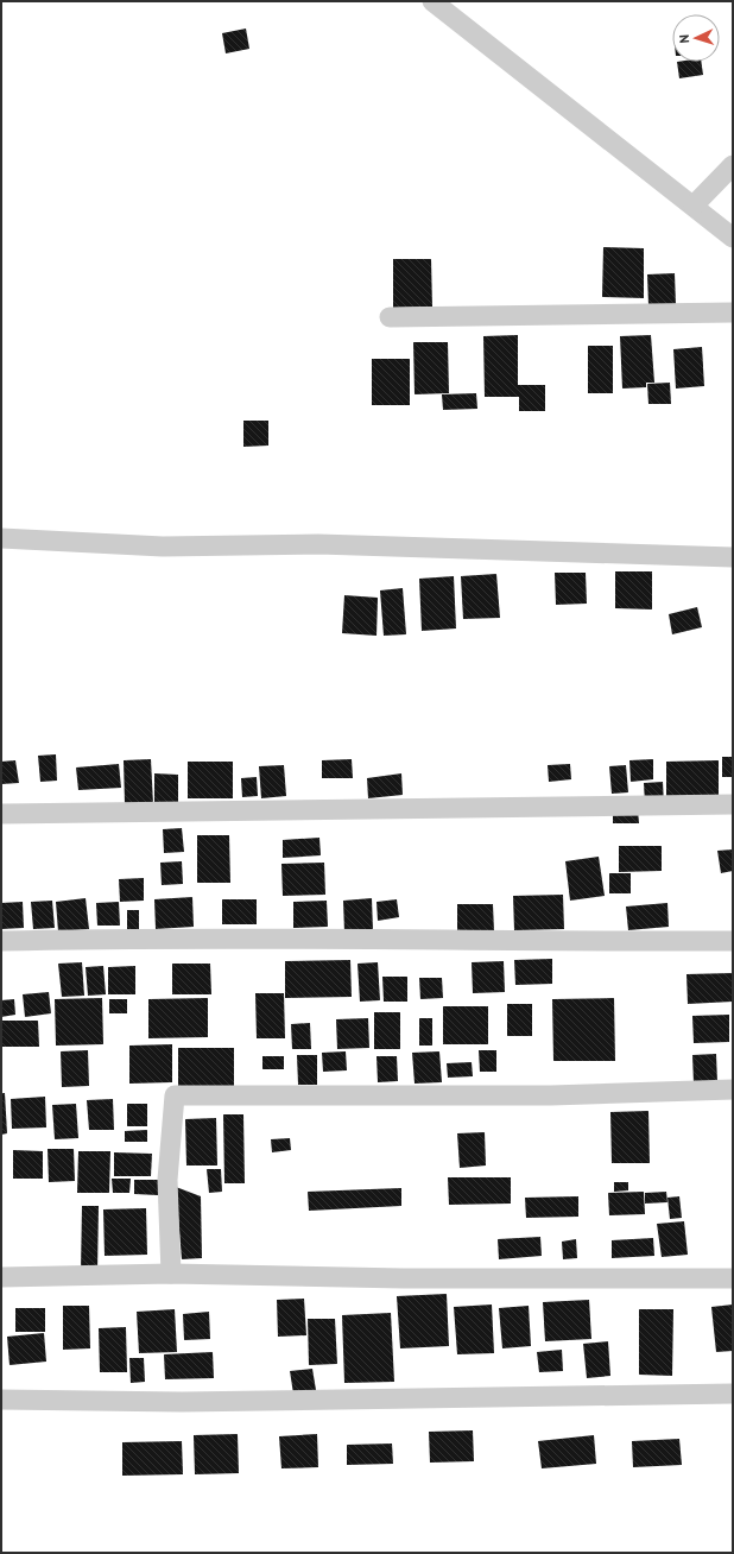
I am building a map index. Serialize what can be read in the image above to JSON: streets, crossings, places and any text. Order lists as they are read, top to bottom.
{
  "north": "left"
}
